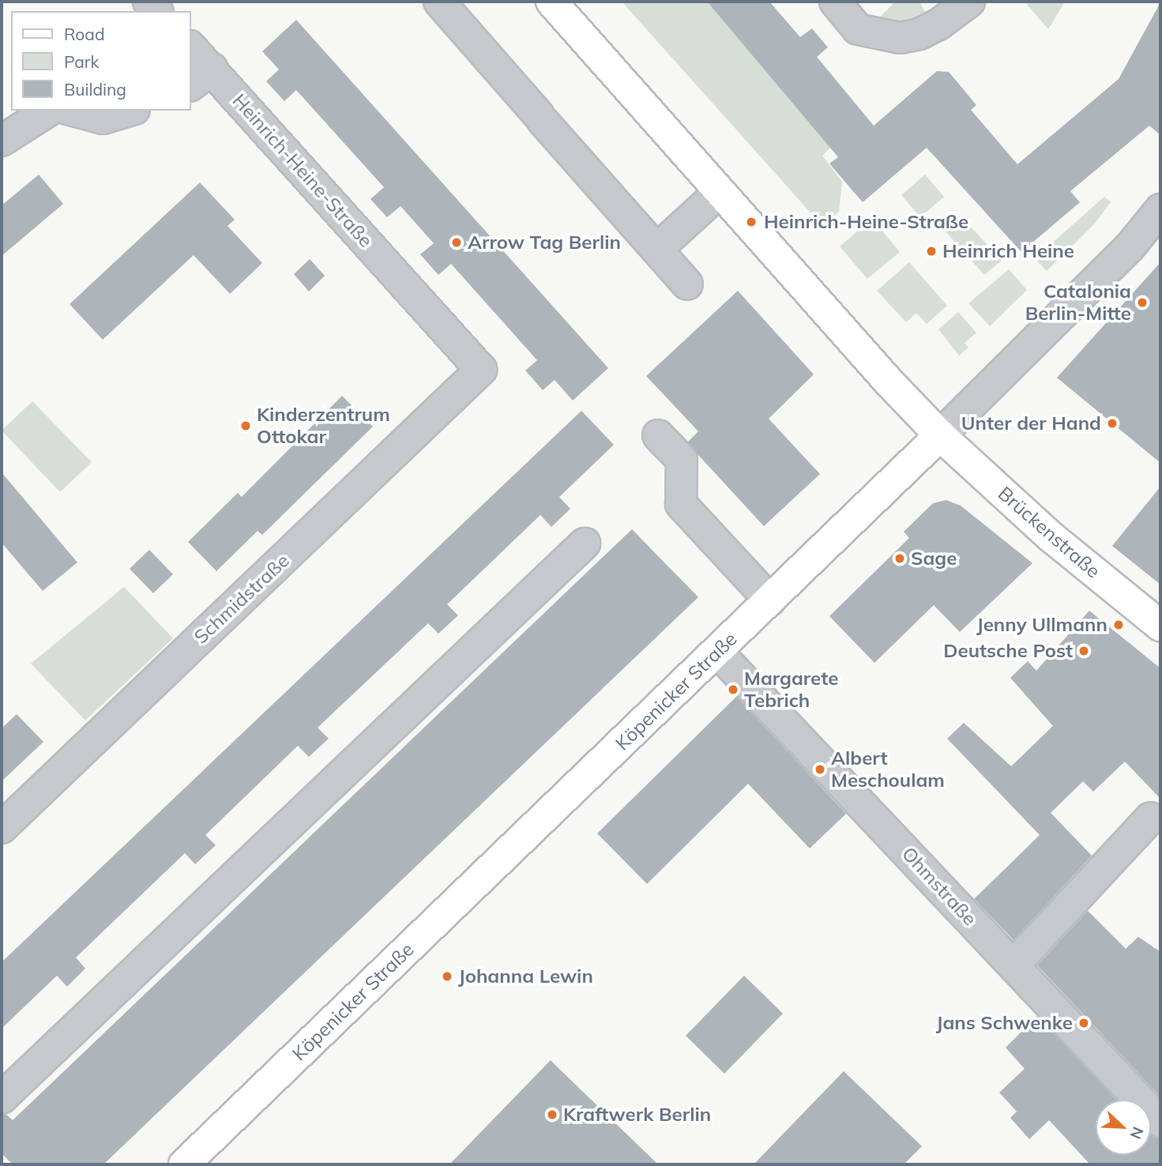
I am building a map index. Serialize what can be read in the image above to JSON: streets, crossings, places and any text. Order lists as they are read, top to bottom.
{
  "streets": {
    "main road": ["Brückenstraße", "Köpenicker Straße"],
    "street": ["Heinrich-Heine-Straße", "Schmidstraße", "Ohmstraße"]
  },
  "crossings": [
    ["Heinrich-Heine-Straße", "Schmidstraße"],
    ["Brückenstraße", "Köpenicker Straße"],
    ["Köpenicker Straße", "Ohmstraße"]
  ],
  "places": [
    "Heinrich-Heine-Straße",
    "Arrow Tag Berlin",
    "Heinrich Heine",
    "Catalonia Berlin-Mitte",
    "Unter der Hand",
    "Kinderzentrum Ottokar",
    "Sage",
    "Jenny Ullmann",
    "Deutsche Post",
    "Margarete Tebrich",
    "Albert Meschoulam",
    "Johanna Lewin",
    "Jans Schwenke",
    "Kraftwerk Berlin"
  ],
  "legend": ["Road", "Park", "Building"],
  "north": "bottom right"
}
